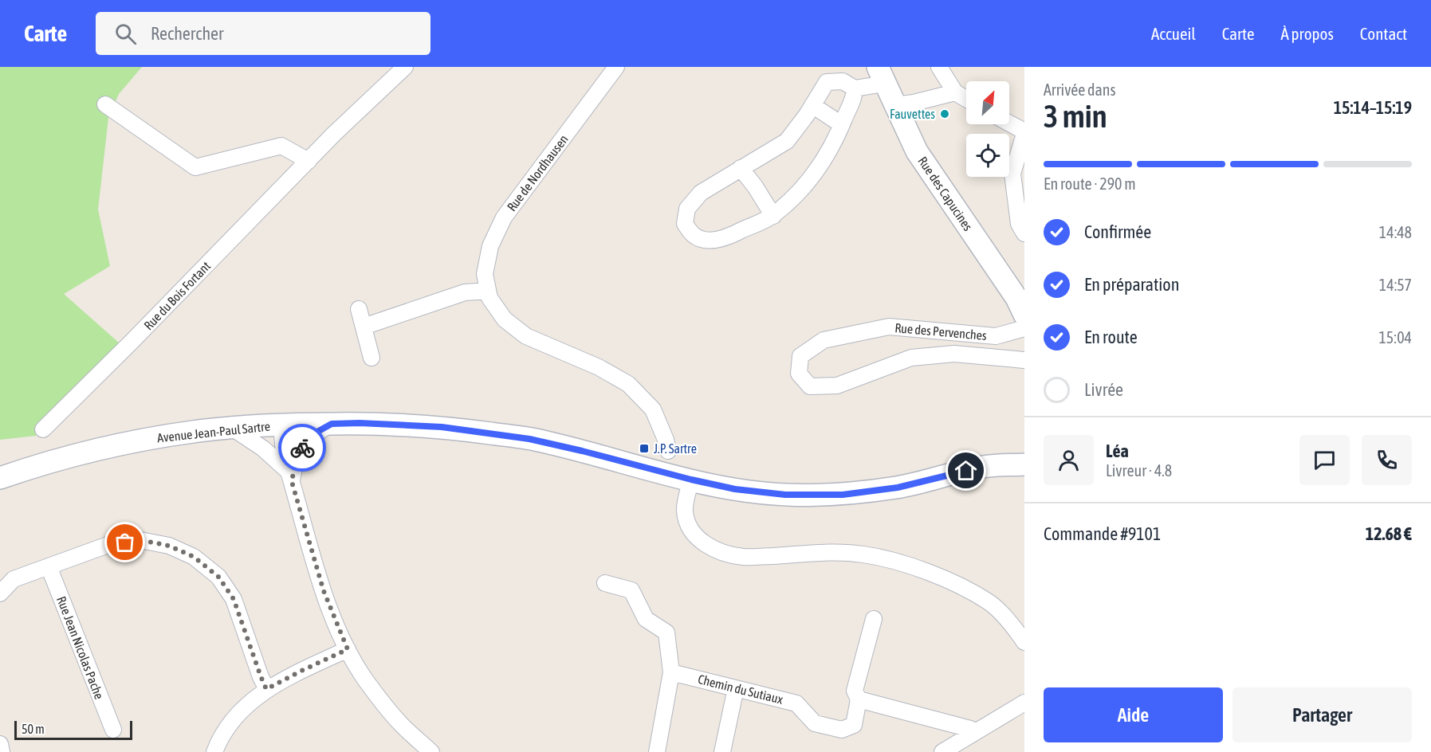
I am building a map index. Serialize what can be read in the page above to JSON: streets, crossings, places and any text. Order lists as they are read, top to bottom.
{
  "streets": {
    "street": [
      "Rue de Nordhausen",
      "Rue des Capucines",
      "Rue du Bois Fortant",
      "Rue des Pervenches",
      "Avenue Jean-Paul Sartre",
      "Rue Jean Nicolas Pache",
      "Chemin du Sutiaux"
    ]
  },
  "places": {
    "other": ["Fauvettes"],
    "transit": ["J.P. Sartre"]
  },
  "scale_bar": "50 m",
  "north": "top right",
  "page": {
    "header": "Carte",
    "search": "Rechercher",
    "nav": [
      "Accueil",
      "Carte",
      "À propos",
      "Contact"
    ],
    "heading": ["3 min", "Arrivée dans", "15:14–15:19"],
    "panel": [
      "Léa",
      "Livreur · 4.8",
      "Commande #9101",
      "12.68 €"
    ],
    "bar": "En route · 290 m",
    "list": [
      ["Confirmée", "14:48"],
      ["En préparation", "14:57"],
      ["En route", "15:04"],
      "Livrée"
    ],
    "buttons": ["Aide", "Partager"],
    "scale": "50 m"
  }
}
